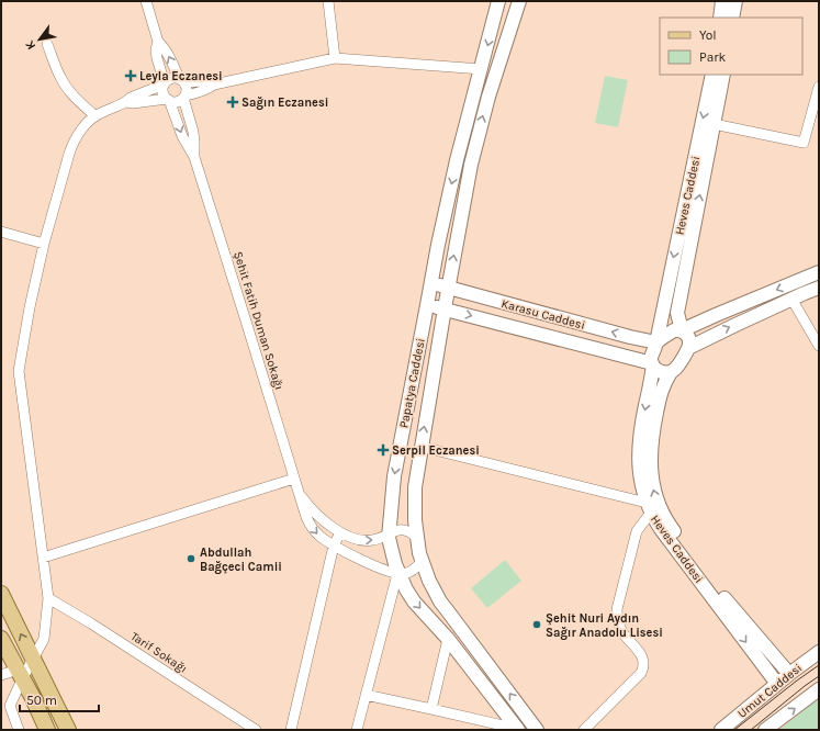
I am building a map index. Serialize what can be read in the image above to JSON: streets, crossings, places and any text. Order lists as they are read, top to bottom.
{
  "streets": {
    "street": [
      "Heves Caddesi",
      "Karasu Caddesi",
      "Şehit Fatih Duman Sokağı",
      "Papatya Caddesi",
      "Tarif Sokağı",
      "Umut Caddesi"
    ]
  },
  "crossings": [
    ["Heves Caddesi", "Karasu Caddesi"],
    ["Heves Caddesi", "Umut Caddesi"],
    ["Karasu Caddesi", "Papatya Caddesi"],
    ["Şehit Fatih Duman Sokağı", "Papatya Caddesi"]
  ],
  "places": {
    "health": ["Leyla Eczanesi", "Sağın Eczanesi", "Serpil Eczanesi"],
    "other": ["Abdullah Bağçeci Camii", "Şehit Nuri Aydın Sağır Anadolu Lisesi"]
  },
  "legend": ["Yol", "Park"],
  "scale_bar": "50 m",
  "north": "bottom left"
}
